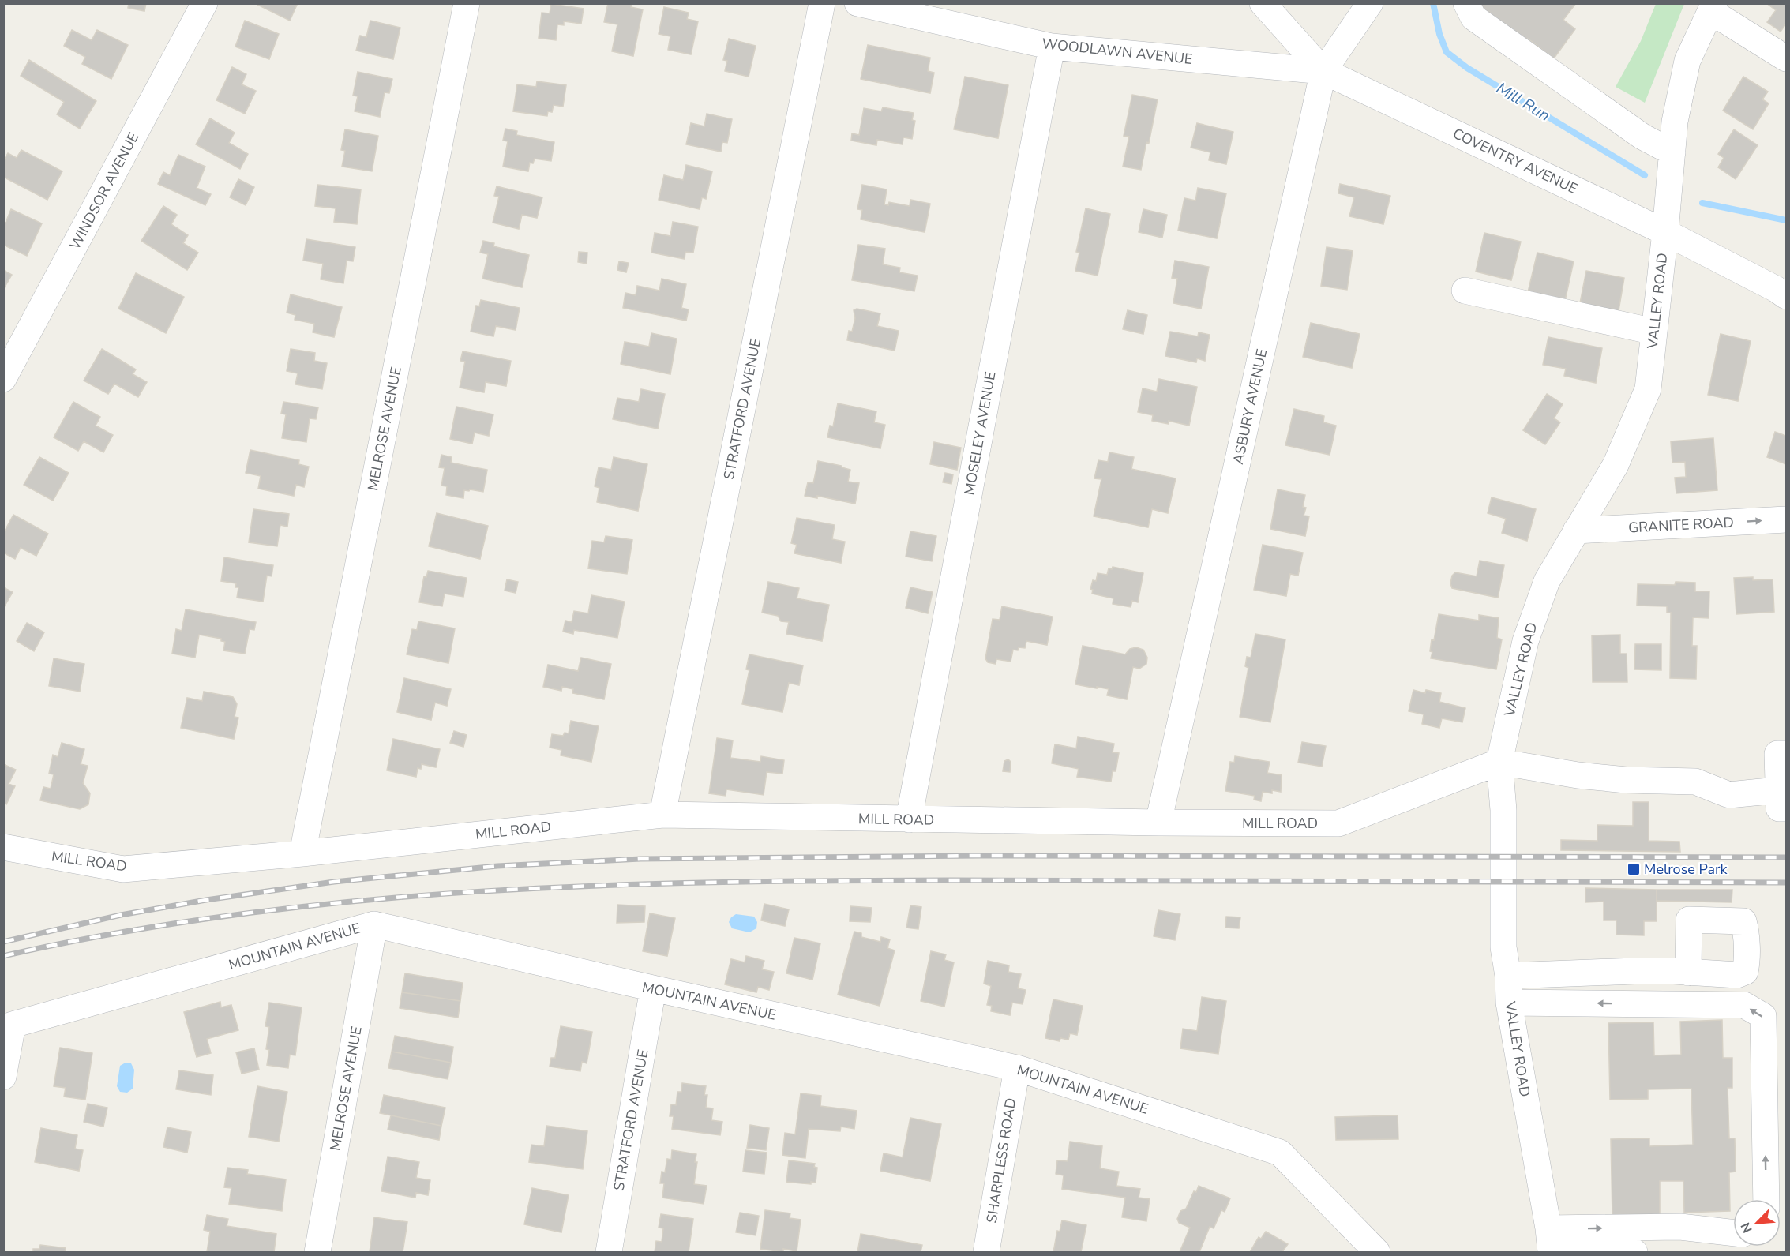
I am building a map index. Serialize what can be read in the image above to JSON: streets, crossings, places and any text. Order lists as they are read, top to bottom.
{
  "streets": {
    "street": [
      "WOODLAWN AVENUE",
      "COVENTRY AVENUE",
      "WINDSOR AVENUE",
      "VALLEY ROAD",
      "ASBURY AVENUE",
      "STRATFORD AVENUE",
      "MELROSE AVENUE",
      "MOSELEY AVENUE",
      "GRANITE ROAD",
      "MILL ROAD",
      "MOUNTAIN AVENUE",
      "SHARPLESS ROAD"
    ]
  },
  "crossings": [
    ["WOODLAWN AVENUE", "COVENTRY AVENUE"],
    ["WOODLAWN AVENUE", "ASBURY AVENUE"],
    ["WOODLAWN AVENUE", "MOSELEY AVENUE"],
    ["COVENTRY AVENUE", "VALLEY ROAD"],
    ["COVENTRY AVENUE", "ASBURY AVENUE"],
    ["VALLEY ROAD", "GRANITE ROAD"],
    ["VALLEY ROAD", "MILL ROAD"],
    ["ASBURY AVENUE", "MILL ROAD"],
    ["STRATFORD AVENUE", "MILL ROAD"],
    ["STRATFORD AVENUE", "MOUNTAIN AVENUE"],
    ["MELROSE AVENUE", "MILL ROAD"],
    ["MELROSE AVENUE", "MOUNTAIN AVENUE"],
    ["MOSELEY AVENUE", "MILL ROAD"],
    ["MOUNTAIN AVENUE", "SHARPLESS ROAD"]
  ],
  "water": ["Mill Run"],
  "places": {
    "transit": ["Melrose Park"]
  },
  "north": "bottom left"
}
